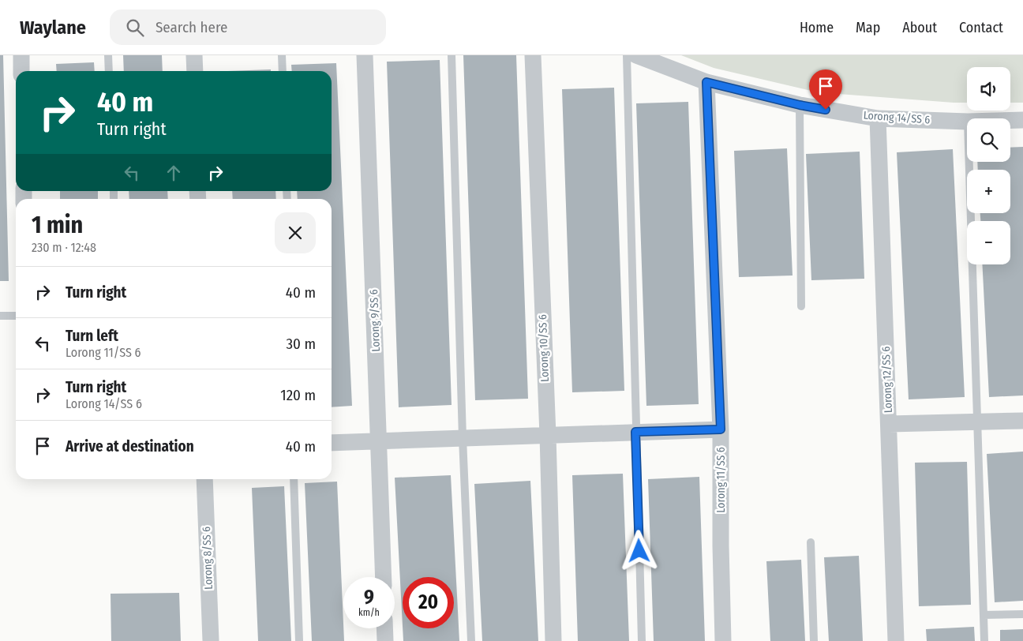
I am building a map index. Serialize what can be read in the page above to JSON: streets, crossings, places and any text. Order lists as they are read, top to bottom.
{
  "streets": {
    "street": [
      "Lorong 14/SS 6",
      "Lorong 9/SS 6",
      "Lorong 10/SS 6",
      "Lorong 12/SS 6",
      "Lorong 11/SS 6",
      "Lorong 8/SS 6"
    ]
  },
  "crossings": [
    ["Lorong 14/SS 6", "Lorong 12/SS 6"],
    ["Lorong 14/SS 6", "Lorong 11/SS 6"]
  ],
  "page": {
    "header": "Waylane",
    "search": "Search here",
    "nav": [
      "Home",
      "Map",
      "About",
      "Contact"
    ],
    "map_buttons": ["+", "−"],
    "turn": ["40 m", "Turn right"],
    "heading": ["1 min", "230 m · 12:48"],
    "list": [
      {
        "name": "Turn right",
        "value": "40 m"
      },
      {
        "name": "Turn left",
        "note": "Lorong 11/SS 6",
        "value": "30 m"
      },
      {
        "name": "Turn right",
        "note": "Lorong 14/SS 6",
        "value": "120 m"
      },
      {
        "name": "Arrive at destination",
        "value": "40 m"
      }
    ],
    "speed": "9 km/h",
    "limit": "20"
  }
}
